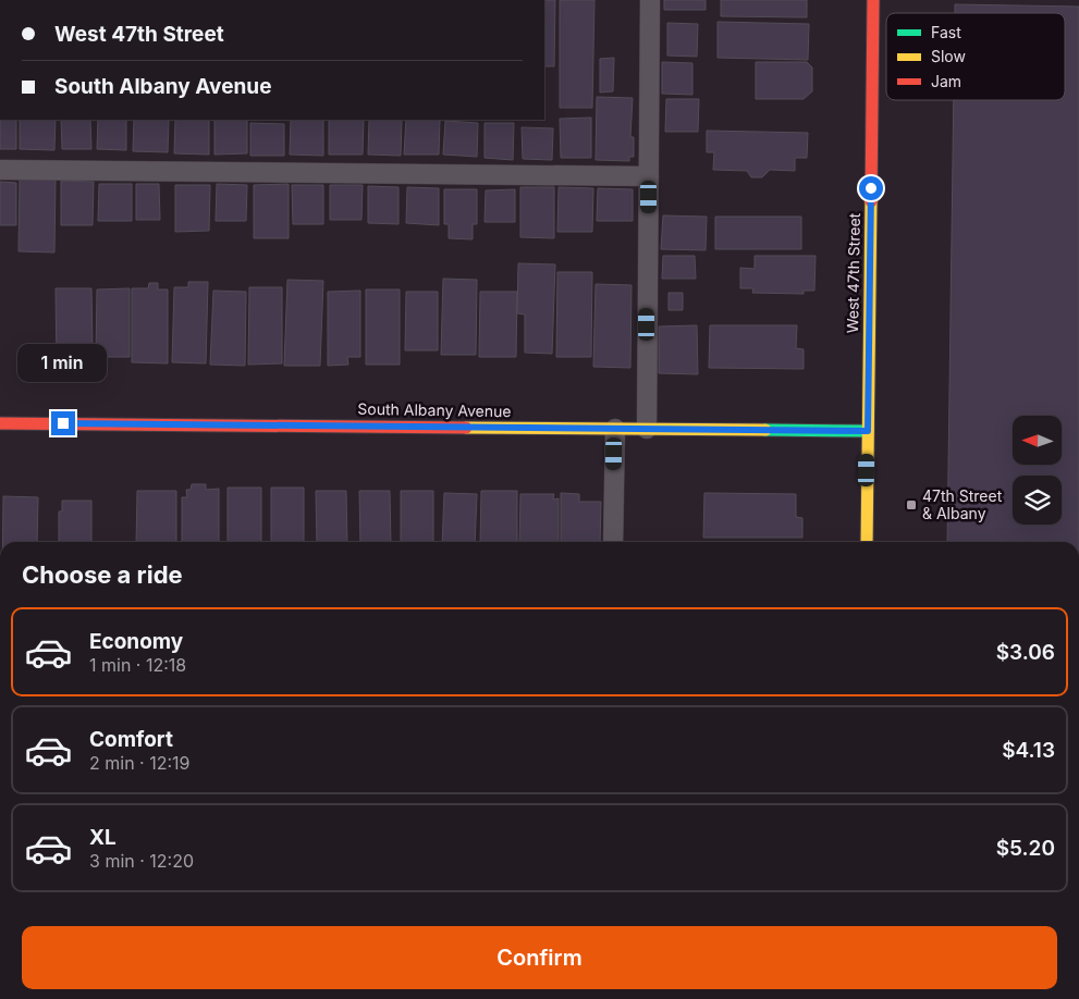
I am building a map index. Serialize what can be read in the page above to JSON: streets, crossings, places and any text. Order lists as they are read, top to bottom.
{
  "streets": {
    "street": ["West 47th Street", "South Albany Avenue"]
  },
  "crossings": [
    ["West 47th Street", "South Albany Avenue"]
  ],
  "places": {
    "transit": ["47th Street & Albany"]
  },
  "legend": ["Fast", "Slow", "Jam"],
  "north": "left",
  "page": {
    "banner": ["West 47th Street", "South Albany Avenue"],
    "bubble": "1 min",
    "heading": "Choose a ride",
    "list": [
      {
        "name": "Economy",
        "note": "1 min · 12:18",
        "value": "$3.06"
      },
      {
        "name": "Comfort",
        "note": "2 min · 12:19",
        "value": "$4.13"
      },
      {
        "name": "XL",
        "note": "3 min · 12:20",
        "value": "$5.20"
      }
    ],
    "buttons": "Confirm"
  }
}
